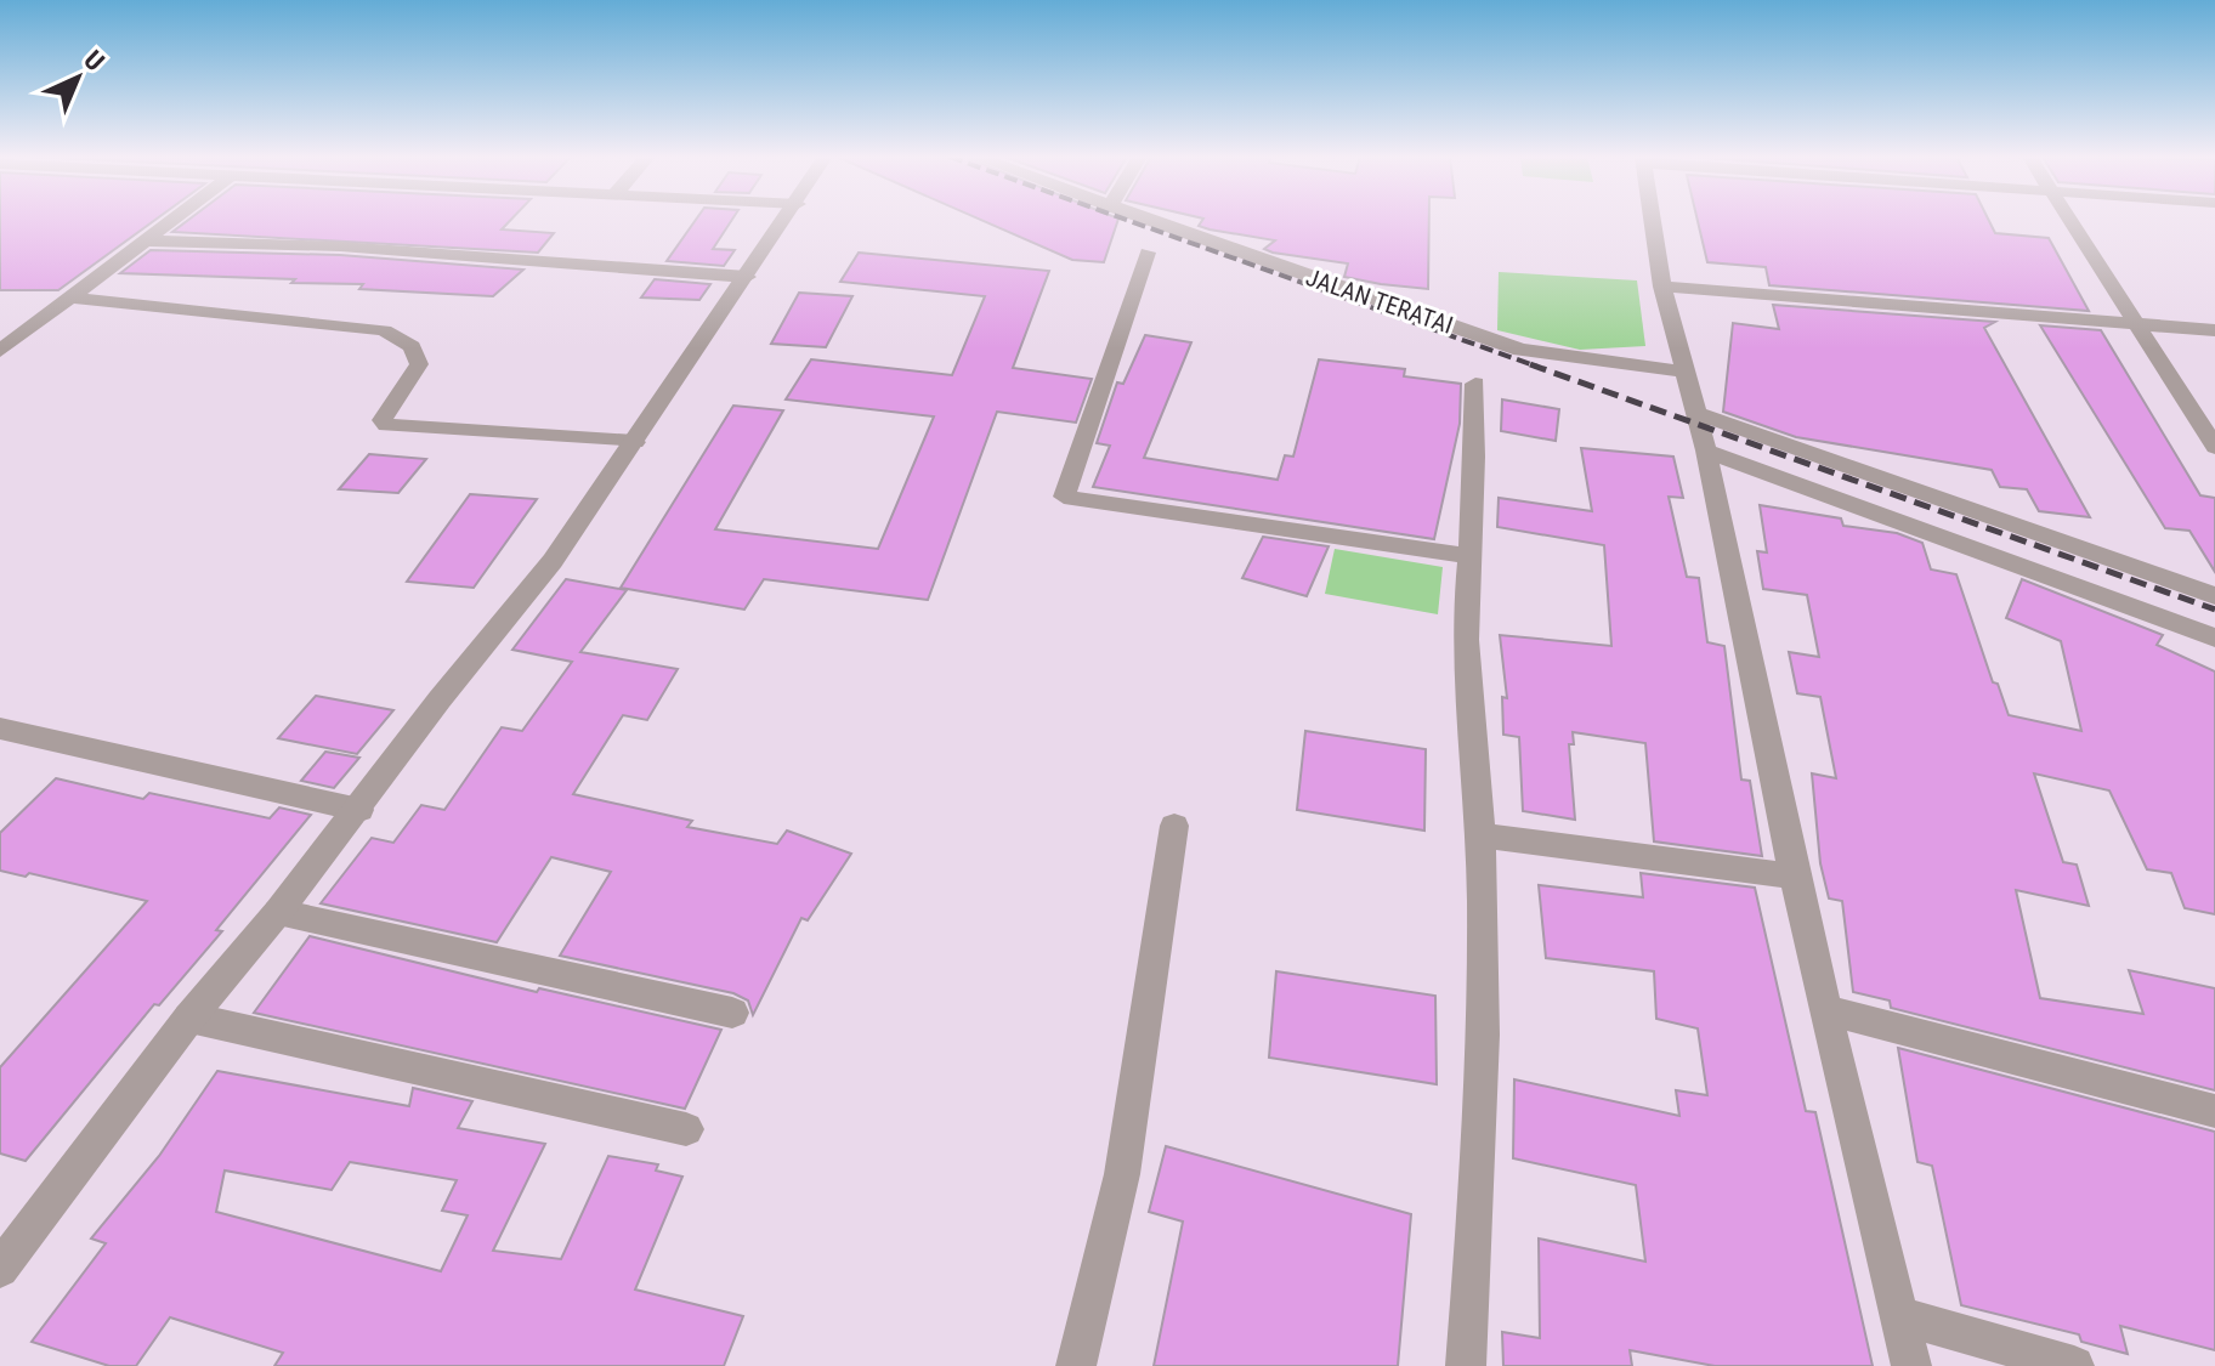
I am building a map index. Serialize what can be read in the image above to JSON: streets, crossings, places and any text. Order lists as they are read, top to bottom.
{
  "streets": {
    "street": ["JALAN TERATAI"]
  },
  "north": "top right"
}
